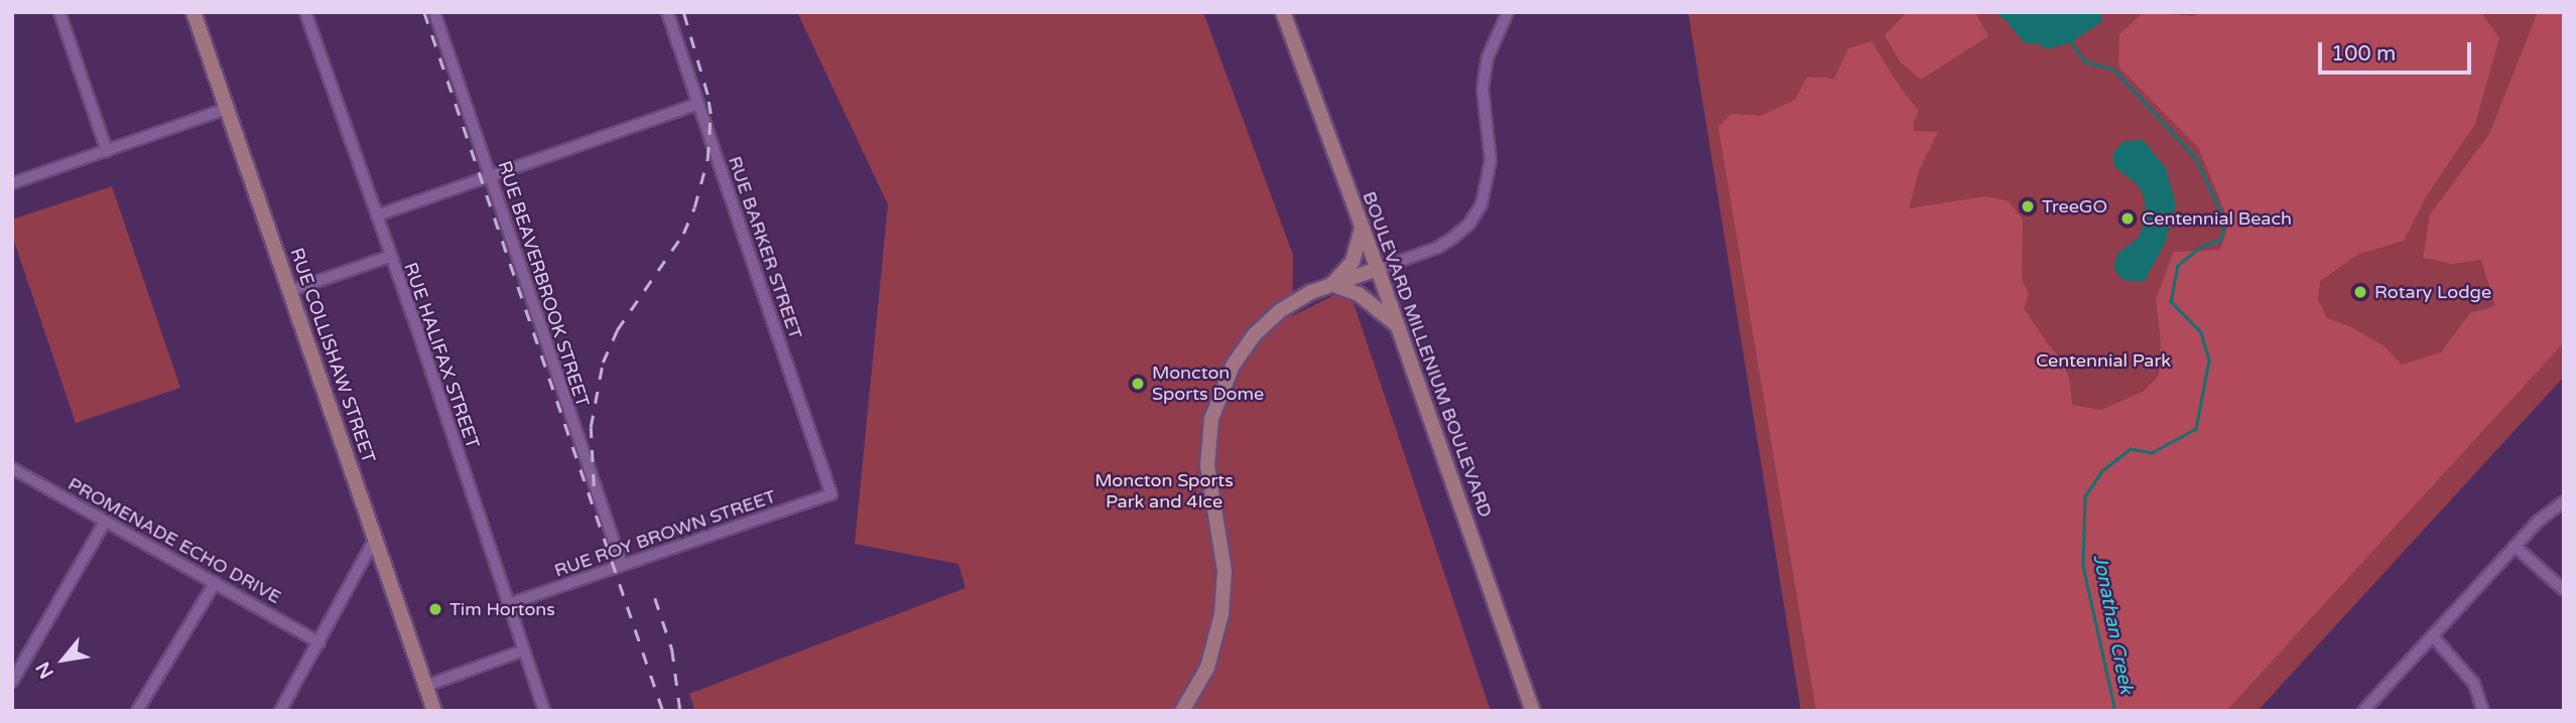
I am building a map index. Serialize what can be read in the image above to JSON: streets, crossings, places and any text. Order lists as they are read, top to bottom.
{
  "streets": {
    "street": [
      "RUE BARKER STREET",
      "RUE BEAVERBROOK STREET",
      "BOULEVARD MILLENIUM BOULEVARD",
      "RUE COLLISHAW STREET",
      "RUE HALIFAX STREET",
      "RUE ROY BROWN STREET",
      "PROMENADE ECHO DRIVE"
    ]
  },
  "crossings": [
    ["RUE BARKER STREET", "RUE ROY BROWN STREET"],
    ["RUE BEAVERBROOK STREET", "RUE ROY BROWN STREET"],
    ["RUE HALIFAX STREET", "RUE ROY BROWN STREET"]
  ],
  "water": ["Jonathan Creek"],
  "parks": ["Centennial Park", "Moncton Sports Park and 4Ice"],
  "places": [
    "TreeGO",
    "Centennial Beach",
    "Rotary Lodge",
    "Moncton Sports Dome",
    "Tim Hortons"
  ],
  "scale_bar": "100 m",
  "north": "bottom left"
}
